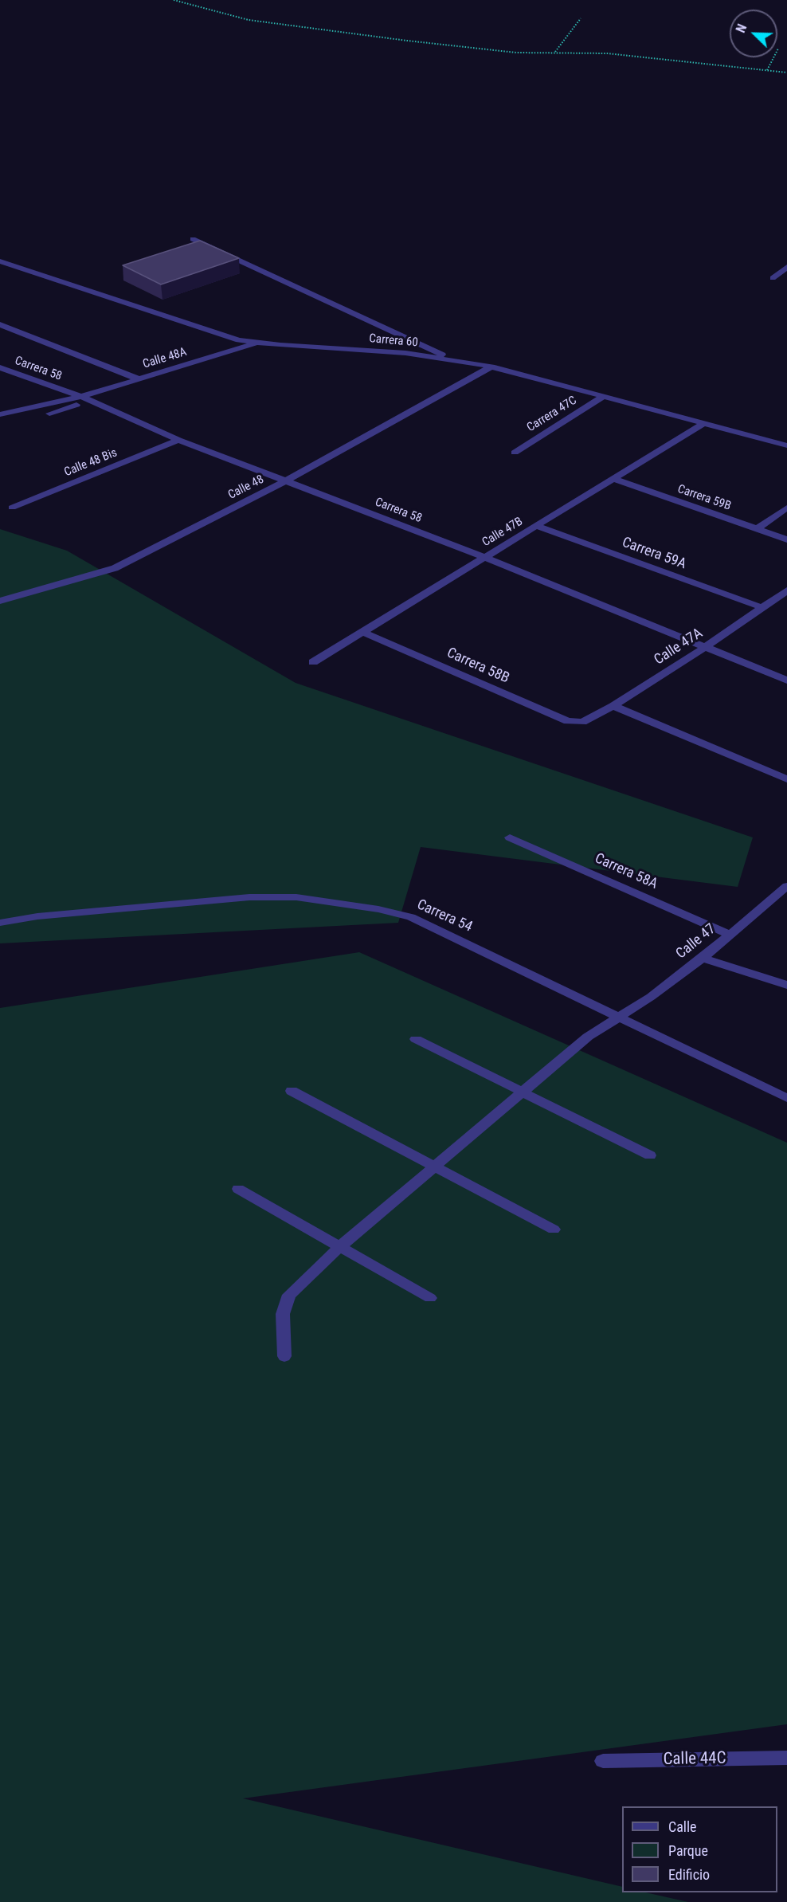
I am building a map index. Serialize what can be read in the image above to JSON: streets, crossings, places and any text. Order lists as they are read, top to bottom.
{
  "streets": {
    "street": [
      "Carrera 60",
      "Calle 48A",
      "Carrera 58",
      "Carrera 47C",
      "Calle 48 Bis",
      "Calle 48",
      "Carrera 59B",
      "Calle 47B",
      "Carrera 59A",
      "Calle 47A",
      "Carrera 58B",
      "Carrera 58A",
      "Carrera 54",
      "Calle 47",
      "Calle 44C"
    ]
  },
  "crossings": [
    ["Carrera 60", "Calle 48A"],
    ["Carrera 60", "Carrera 47C"],
    ["Carrera 60", "Calle 48"],
    ["Carrera 60", "Calle 47B"],
    ["Calle 48A", "Carrera 58"],
    ["Carrera 58", "Calle 48 Bis"],
    ["Carrera 58", "Calle 48"],
    ["Carrera 58", "Calle 47B"],
    ["Carrera 58", "Calle 47A"],
    ["Carrera 59B", "Calle 47B"],
    ["Calle 47B", "Carrera 59A"],
    ["Calle 47B", "Carrera 58B"],
    ["Carrera 59A", "Calle 47A"],
    ["Calle 47A", "Carrera 58B"],
    ["Carrera 58A", "Calle 47"],
    ["Carrera 54", "Calle 47"]
  ],
  "legend": ["Calle", "Parque", "Edificio"],
  "north": "top left"
}
